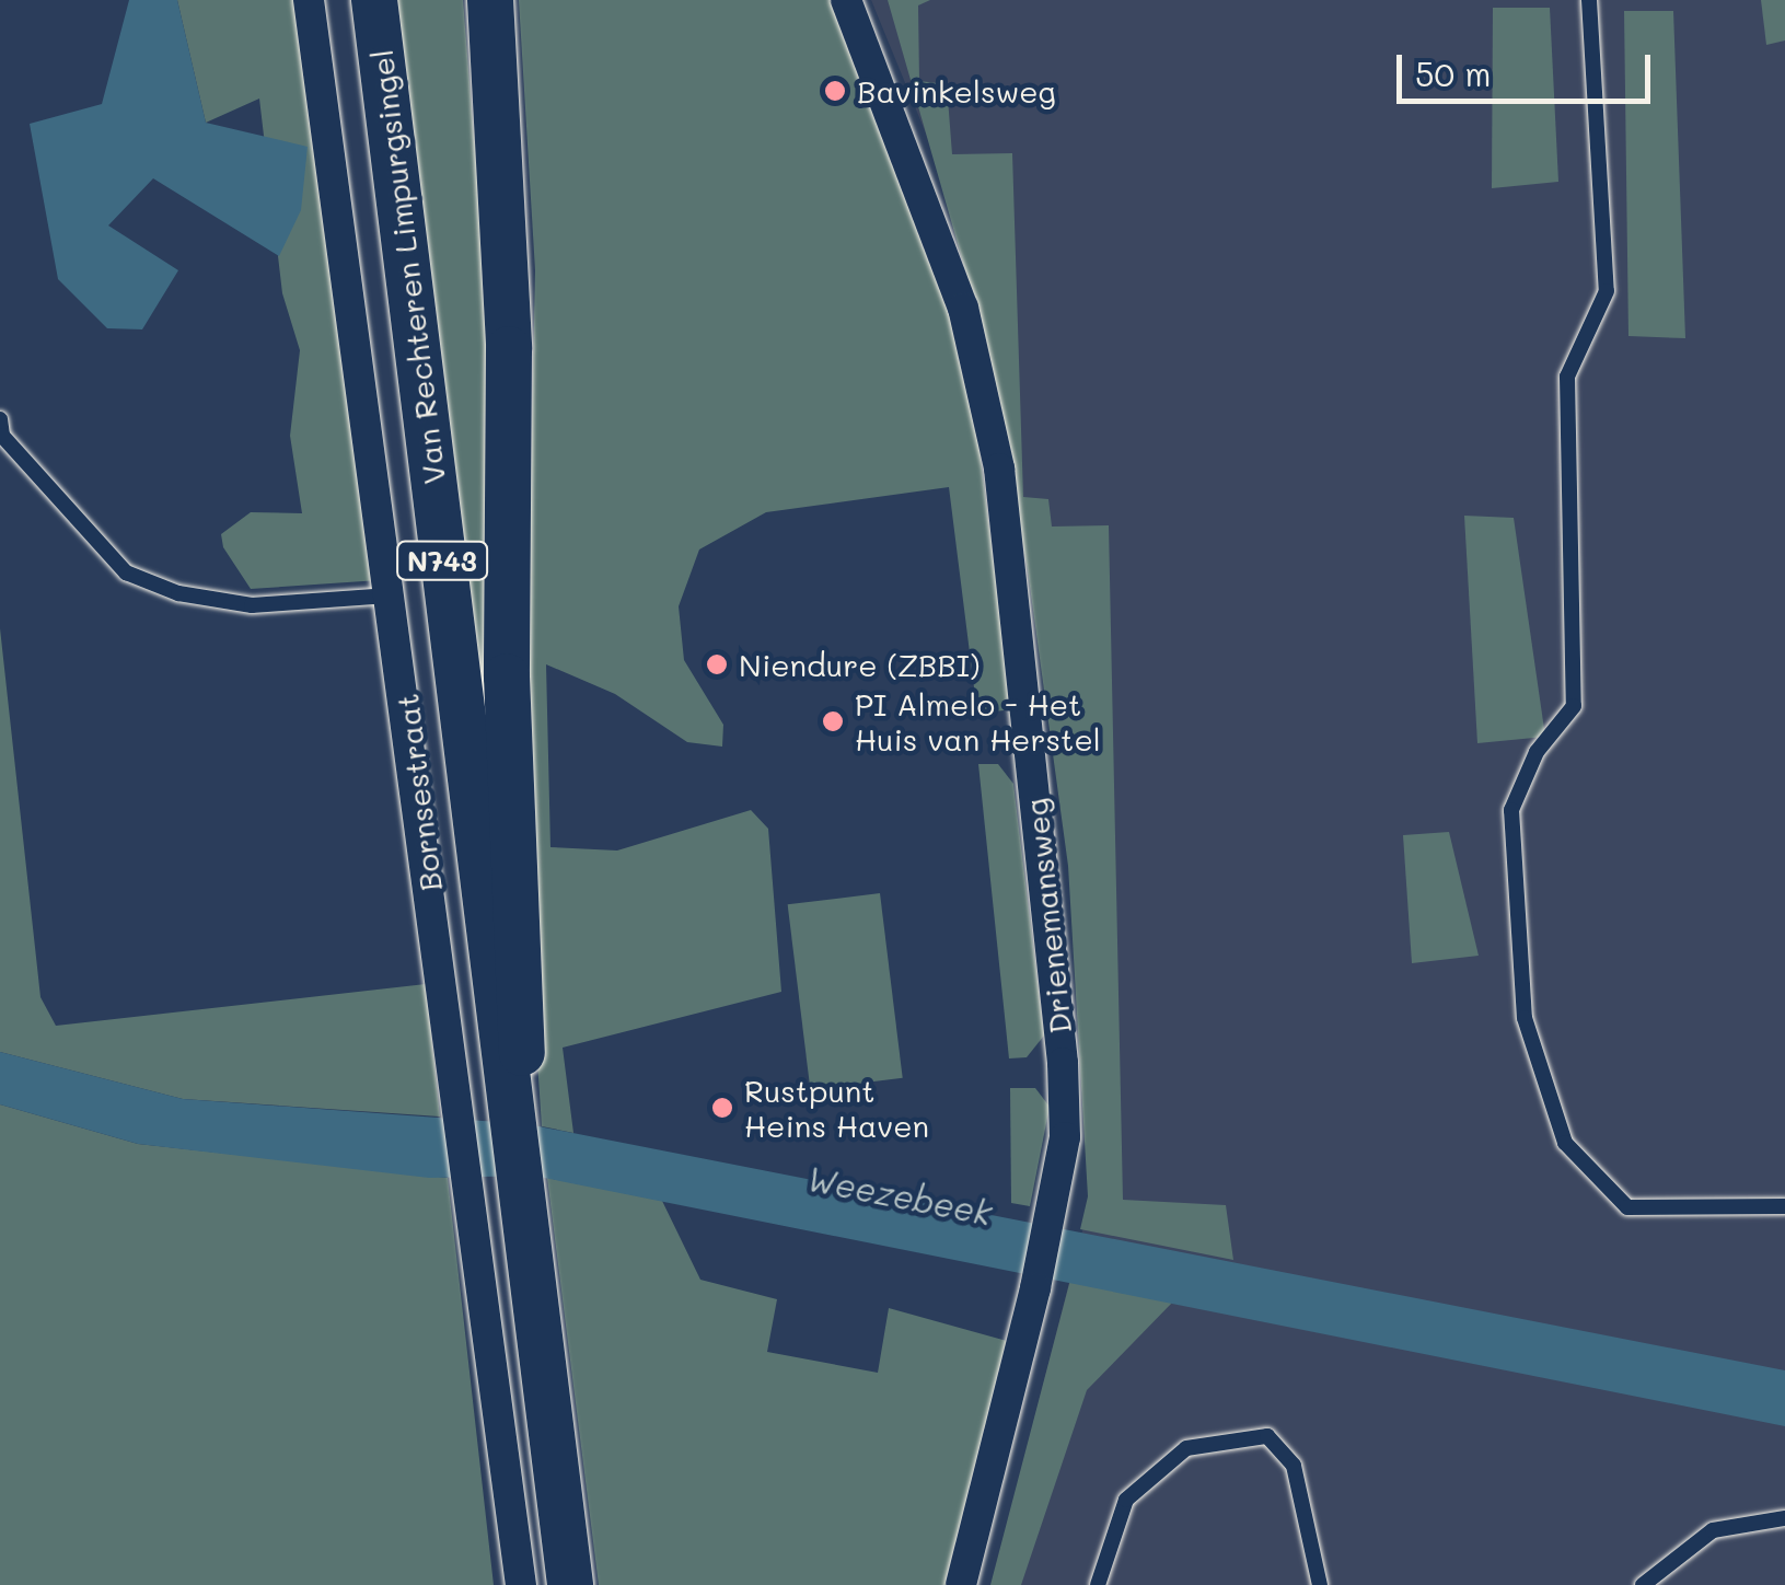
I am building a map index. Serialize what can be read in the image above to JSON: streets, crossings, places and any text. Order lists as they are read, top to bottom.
{
  "streets": {
    "main road": ["Van Rechteren Limpurgsingel", "N743"],
    "street": ["Bornsestraat", "Drienemansweg"]
  },
  "water": ["Weezebeek"],
  "places": [
    "Bavinkelsweg",
    "Niendure (ZBBI)",
    "PI Almelo - Het Huis van Herstel",
    "Rustpunt Heins Haven"
  ],
  "scale_bar": "50 m"
}
